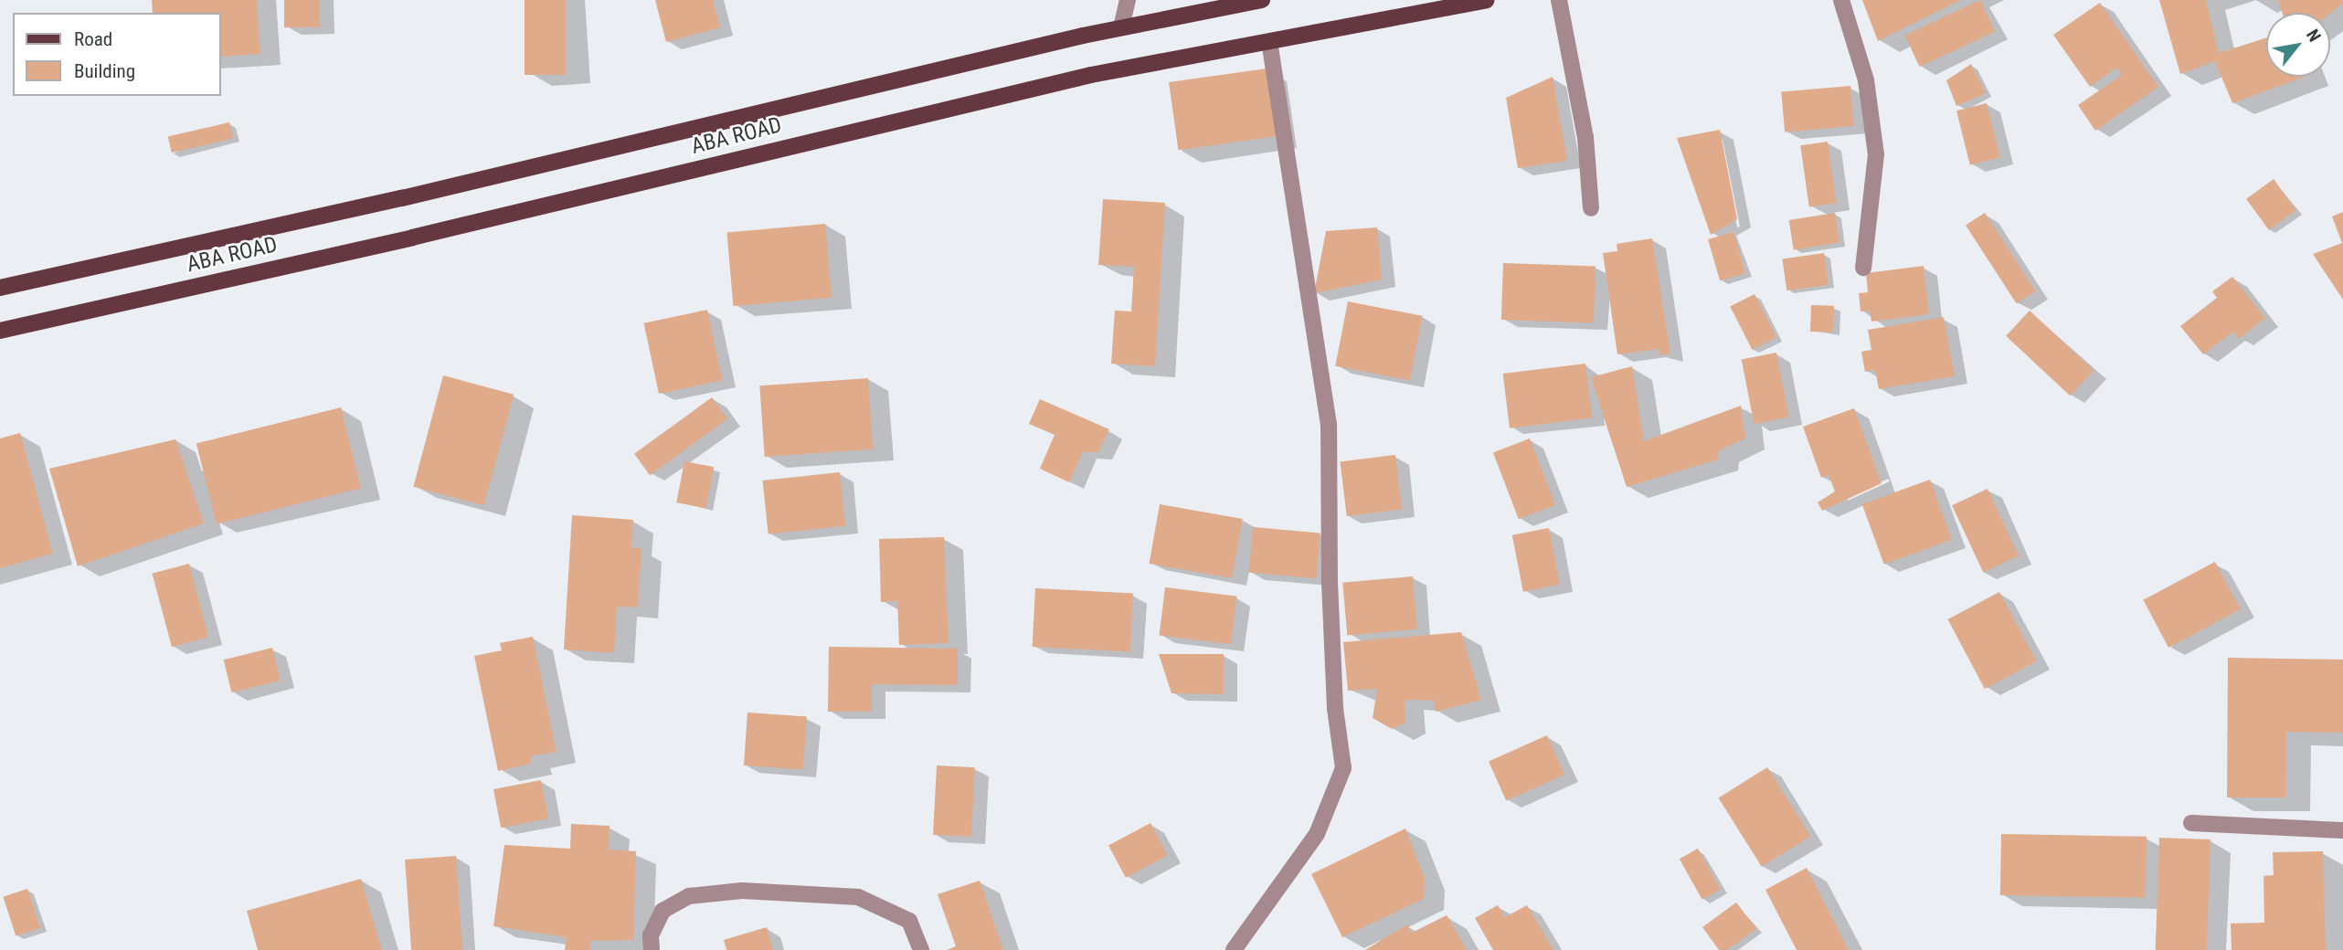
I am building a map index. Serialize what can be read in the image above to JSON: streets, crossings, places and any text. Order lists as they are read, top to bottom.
{
  "streets": {
    "main road": ["ABA ROAD"]
  },
  "legend": ["Road", "Building"],
  "north": "top right"
}
